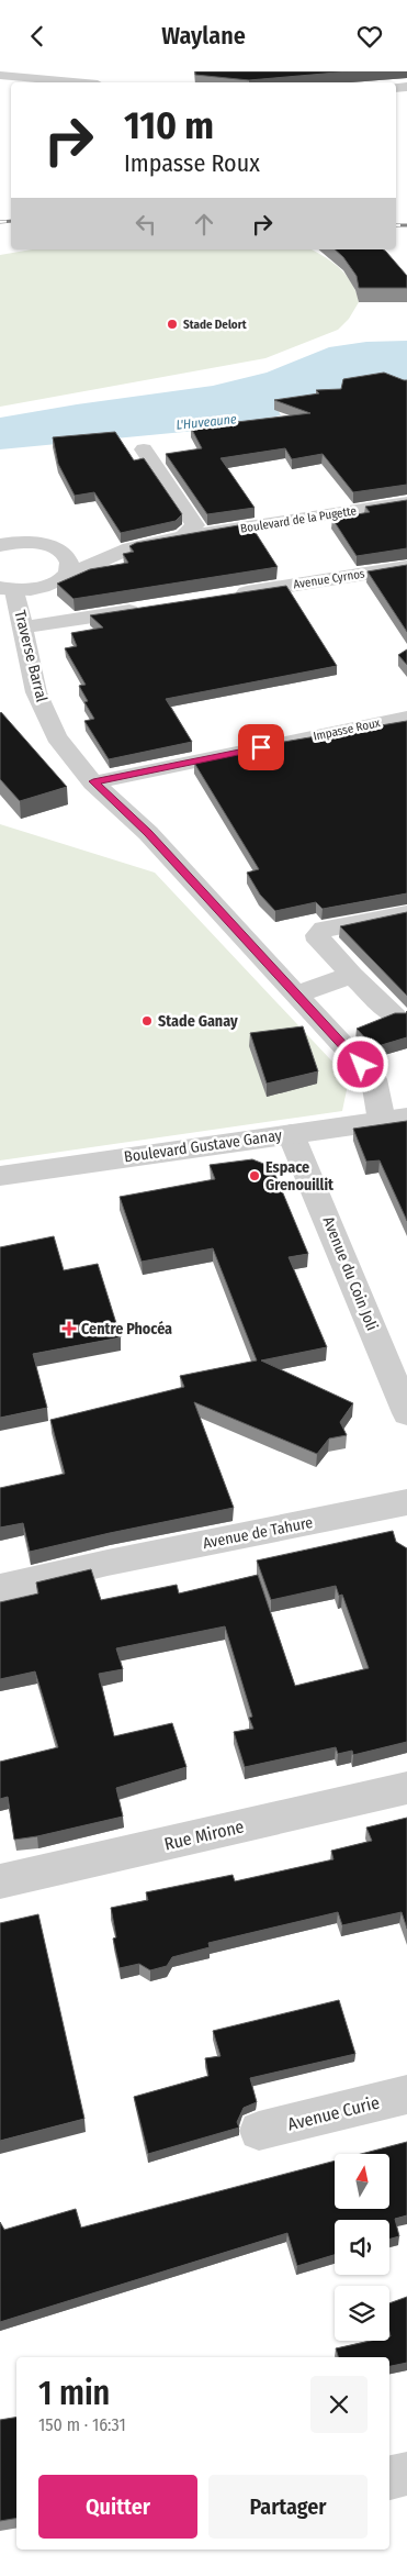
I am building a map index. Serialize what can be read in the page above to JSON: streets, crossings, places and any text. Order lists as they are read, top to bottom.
{
  "streets": {
    "street": [
      "Boulevard de la Pugette",
      "Avenue Cyrnos",
      "Traverse Barral",
      "Impasse Roux",
      "Boulevard Gustave Ganay",
      "Avenue du Coin Joli",
      "Avenue de Tahure",
      "Rue Mirone",
      "Avenue Curie"
    ]
  },
  "crossings": [
    ["Boulevard de la Pugette", "Traverse Barral"],
    ["Traverse Barral", "Impasse Roux"],
    ["Traverse Barral", "Boulevard Gustave Ganay"],
    ["Boulevard Gustave Ganay", "Avenue du Coin Joli"]
  ],
  "water": ["L'Huveaune"],
  "places": {
    "other": ["Stade Delort", "Stade Ganay", "Espace Grenouillit"],
    "health": ["Centre Phocéa"]
  },
  "north": "top",
  "page": {
    "header": "Waylane",
    "turn": ["110 m", "Impasse Roux"],
    "heading": ["1 min", "150 m · 16:31"],
    "buttons": ["Quitter", "Partager"]
  }
}
